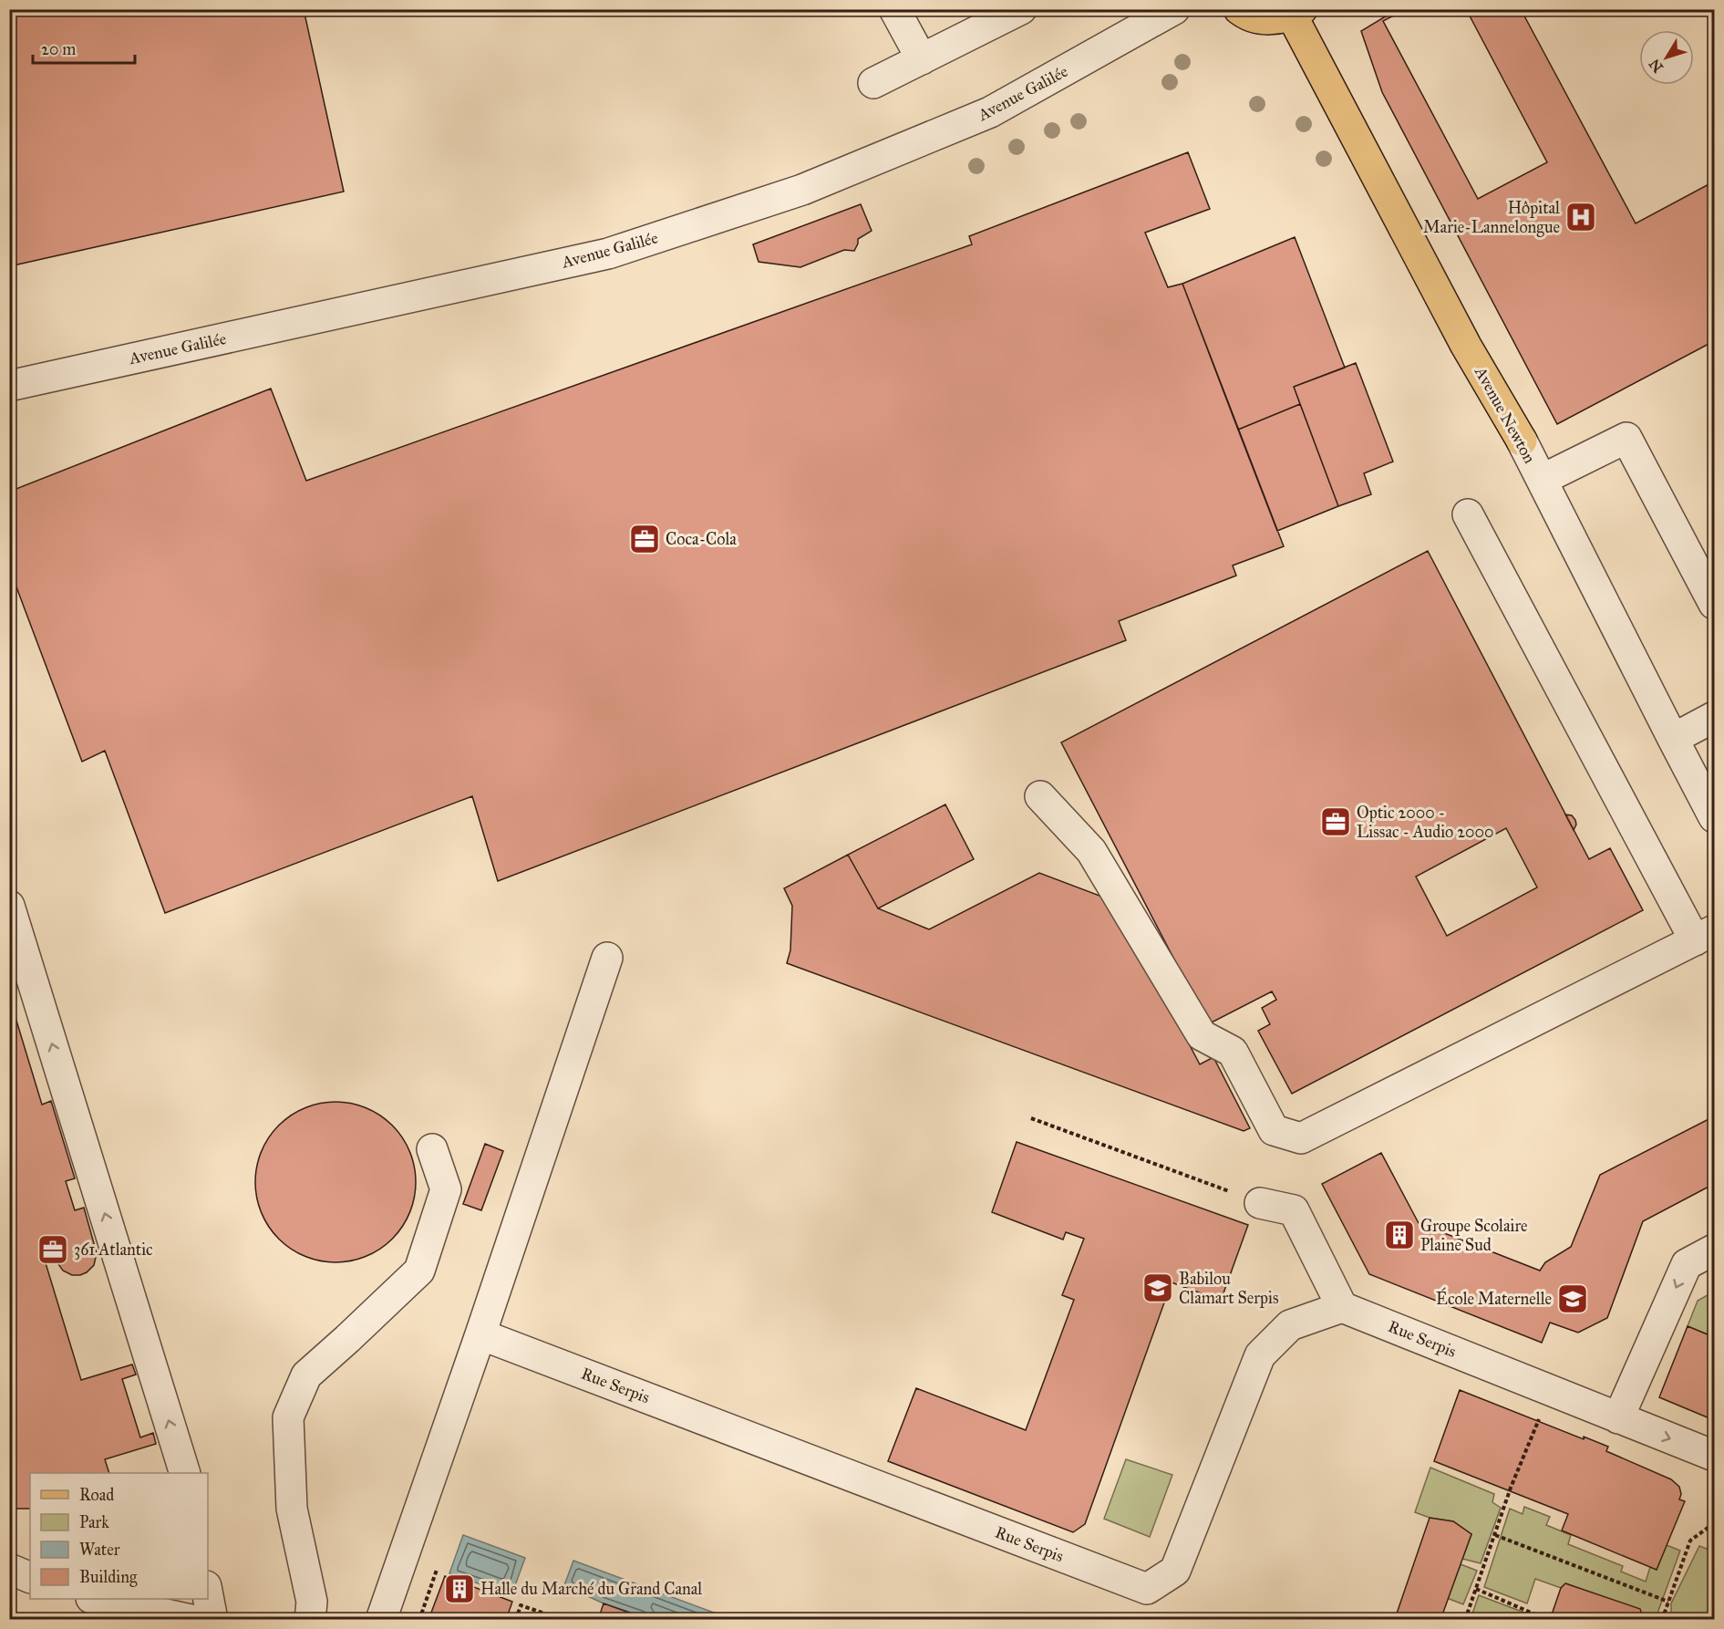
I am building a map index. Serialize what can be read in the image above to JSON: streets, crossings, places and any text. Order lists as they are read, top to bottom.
{
  "streets": {
    "main road": ["Avenue Newton"],
    "street": ["Avenue Galilée", "Rue Serpis"]
  },
  "places": {
    "hospital": ["Hôpital Marie-Lannelongue"],
    "office": ["Coca-Cola", "Optic 2000 - Lissac - Audio 2000", "361 Atlantic"],
    "building": ["Groupe Scolaire Plaine Sud", "Halle du Marché du Grand Canal"],
    "school or university": ["Babilou Clamart Serpis", "École Maternelle"]
  },
  "legend": [
    "Road",
    "Park",
    "Water",
    "Building"
  ],
  "scale_bar": "20 m",
  "north": "bottom left"
}
